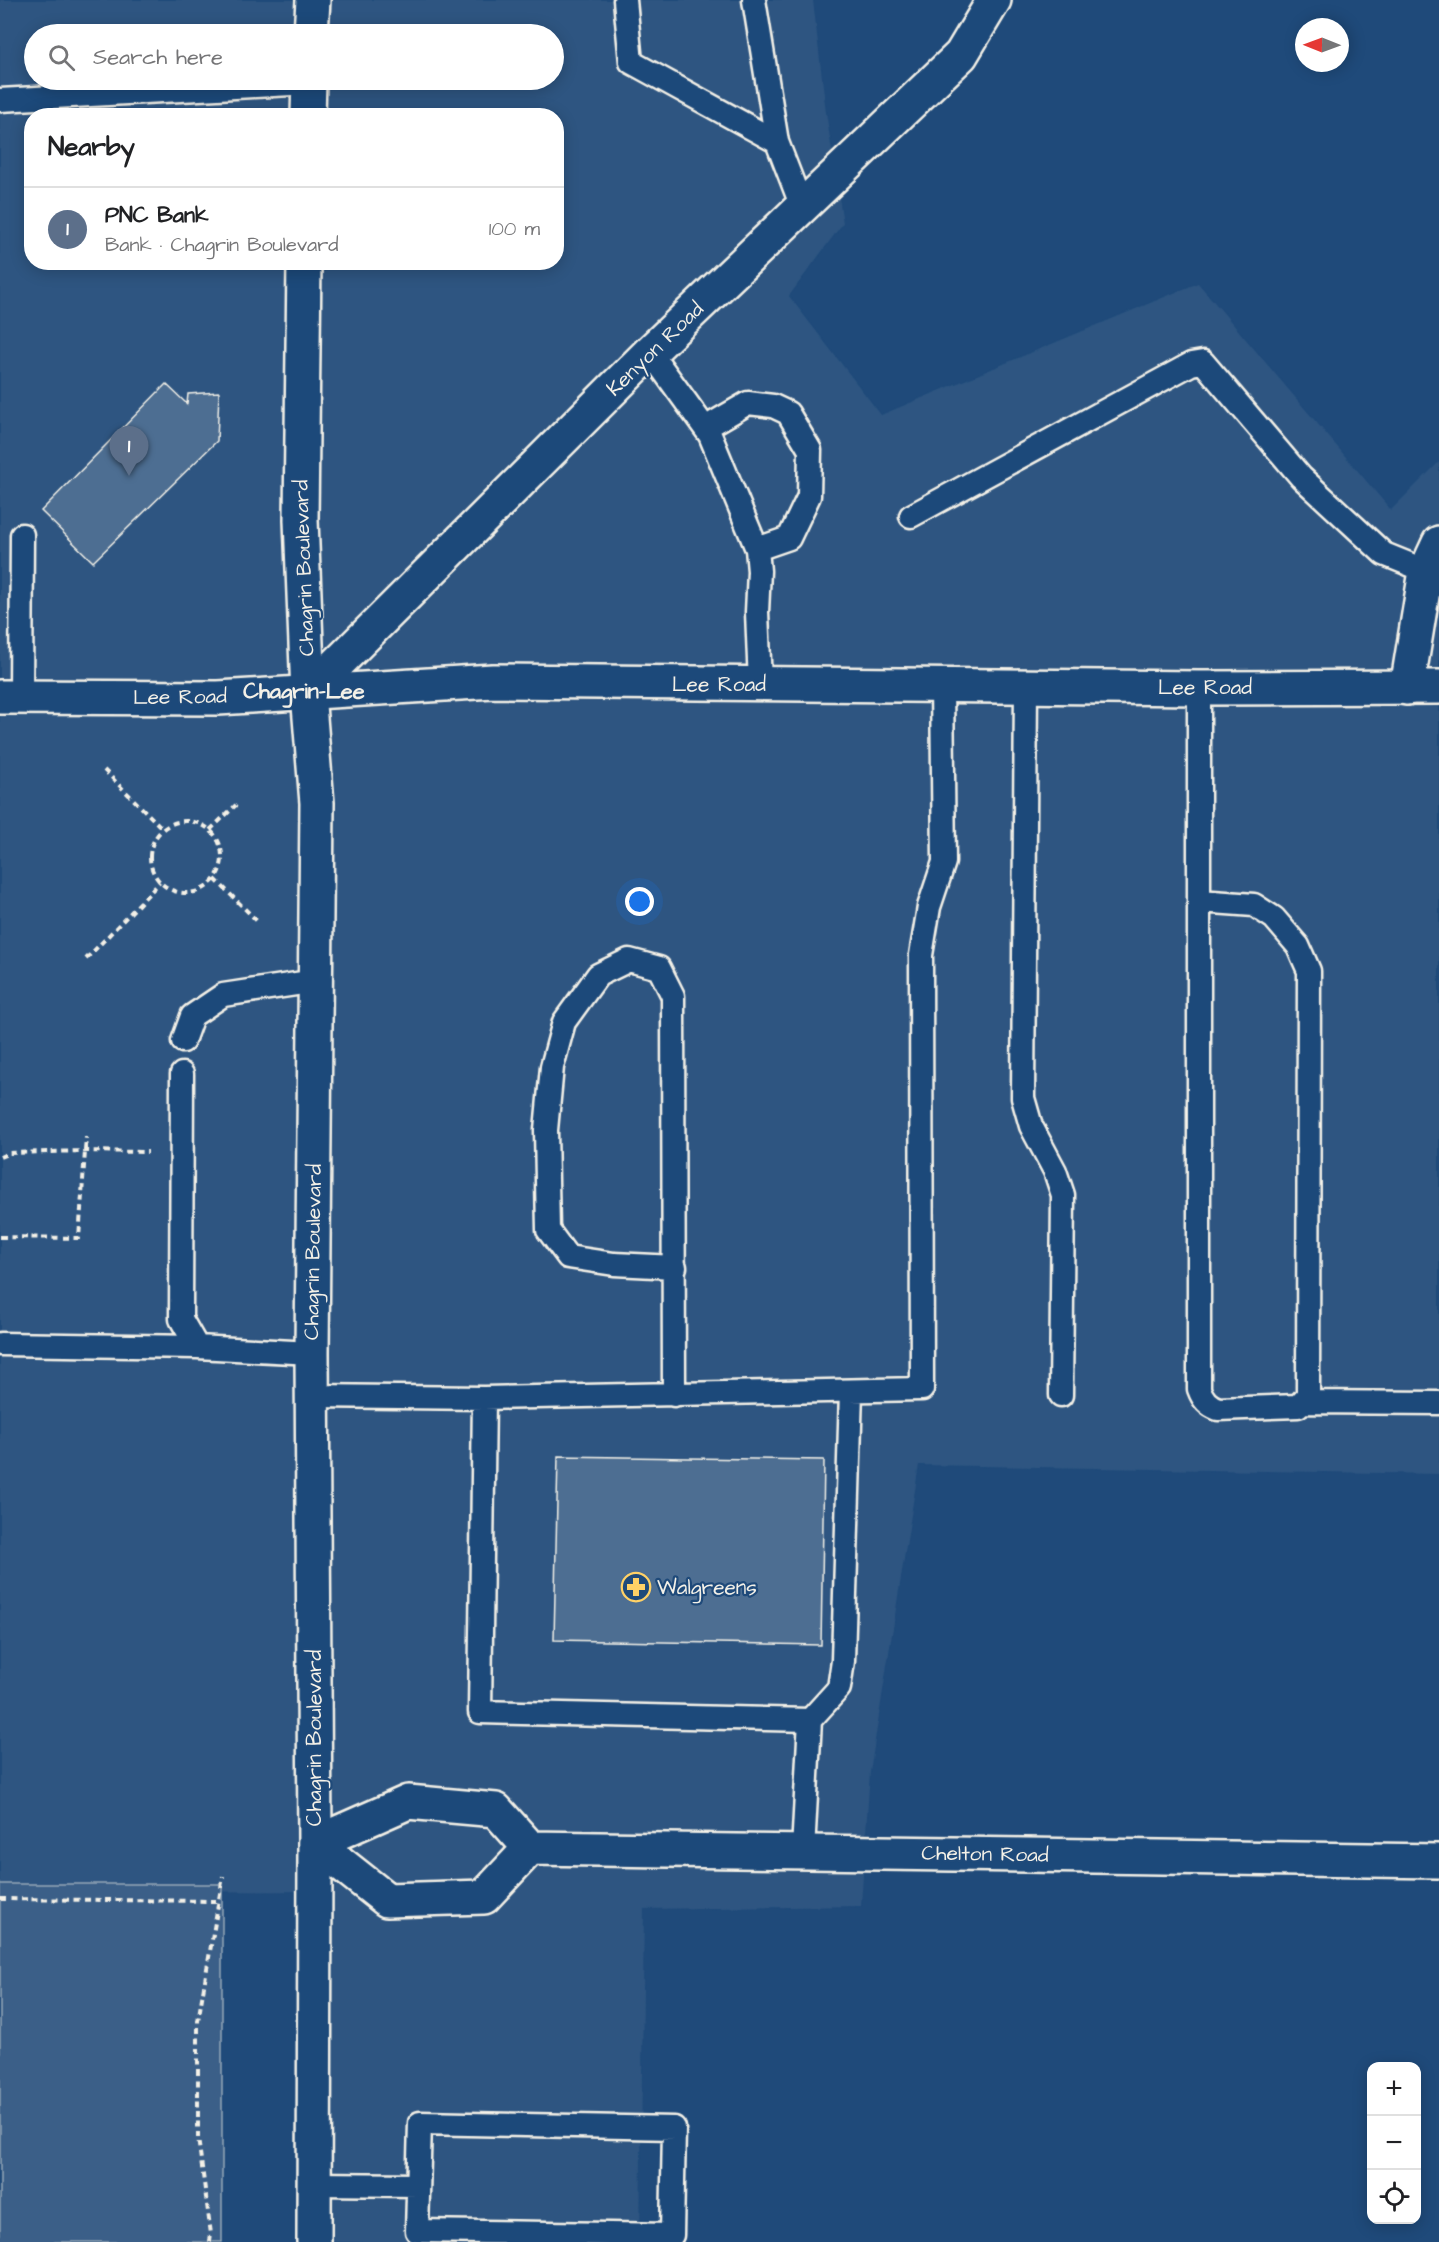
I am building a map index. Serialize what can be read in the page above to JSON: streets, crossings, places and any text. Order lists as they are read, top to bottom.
{
  "streets": {
    "main road": [
      "Kenyon Road",
      "Chagrin Boulevard",
      "Lee Road",
      "Chelton Road"
    ]
  },
  "crossings": [
    ["Kenyon Road", "Chagrin Boulevard"],
    ["Kenyon Road", "Lee Road"],
    ["Chagrin Boulevard", "Lee Road"]
  ],
  "districts": ["Chagrin-Lee"],
  "places": {
    "pharmacy": ["Walgreens"]
  },
  "north": "left",
  "page": {
    "search": "Search here",
    "heading": "Nearby",
    "list": [
      {
        "mark": "1",
        "name": "PNC Bank",
        "note": "Bank · Chagrin Boulevard",
        "value": "100 m"
      }
    ],
    "pins": "1",
    "map_buttons": ["+", "−"]
  }
}
